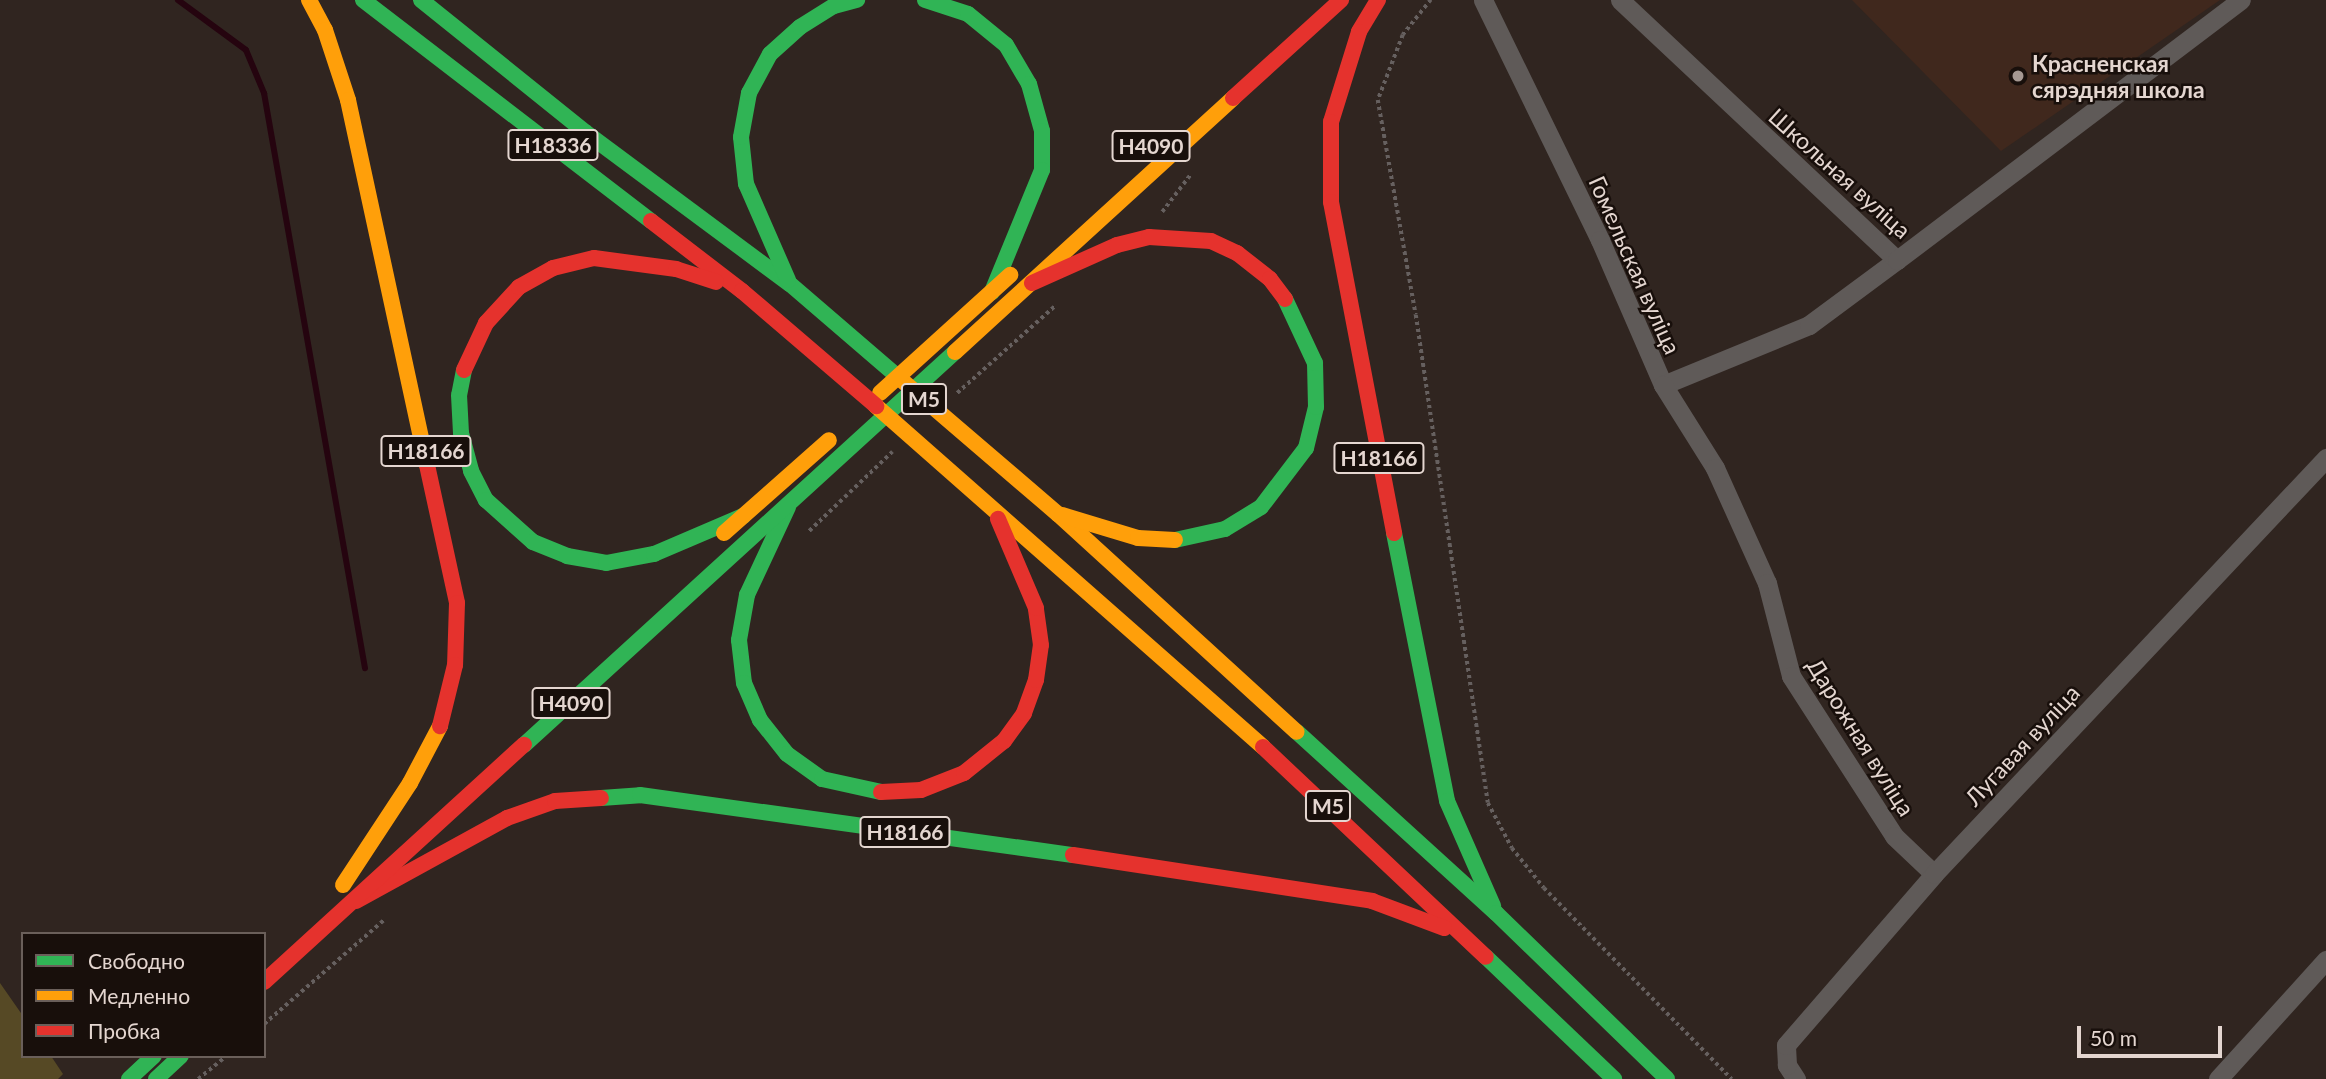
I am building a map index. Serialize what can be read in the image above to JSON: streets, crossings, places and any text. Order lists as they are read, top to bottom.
{
  "streets": {
    "main road": [
      "Н18336",
      "Н4090",
      "М5",
      "Н18166"
    ],
    "street": [
      "Школьная вуліца",
      "Гомельская вуліца",
      "Дарожная вуліца",
      "Лугавая вуліца"
    ]
  },
  "crossings": [
    ["Н18336", "М5"],
    ["Н18336", "Н18166"],
    ["Н4090", "Н18166"],
    ["Школьная вуліца", "Гомельская вуліца"],
    ["Гомельская вуліца", "Дарожная вуліца"],
    ["М5", "Н18166"],
    ["Дарожная вуліца", "Лугавая вуліца"]
  ],
  "places": ["Красненская сярэдняя школа"],
  "legend": ["Свободно", "Медленно", "Пробка"],
  "scale_bar": "50 m"
}
